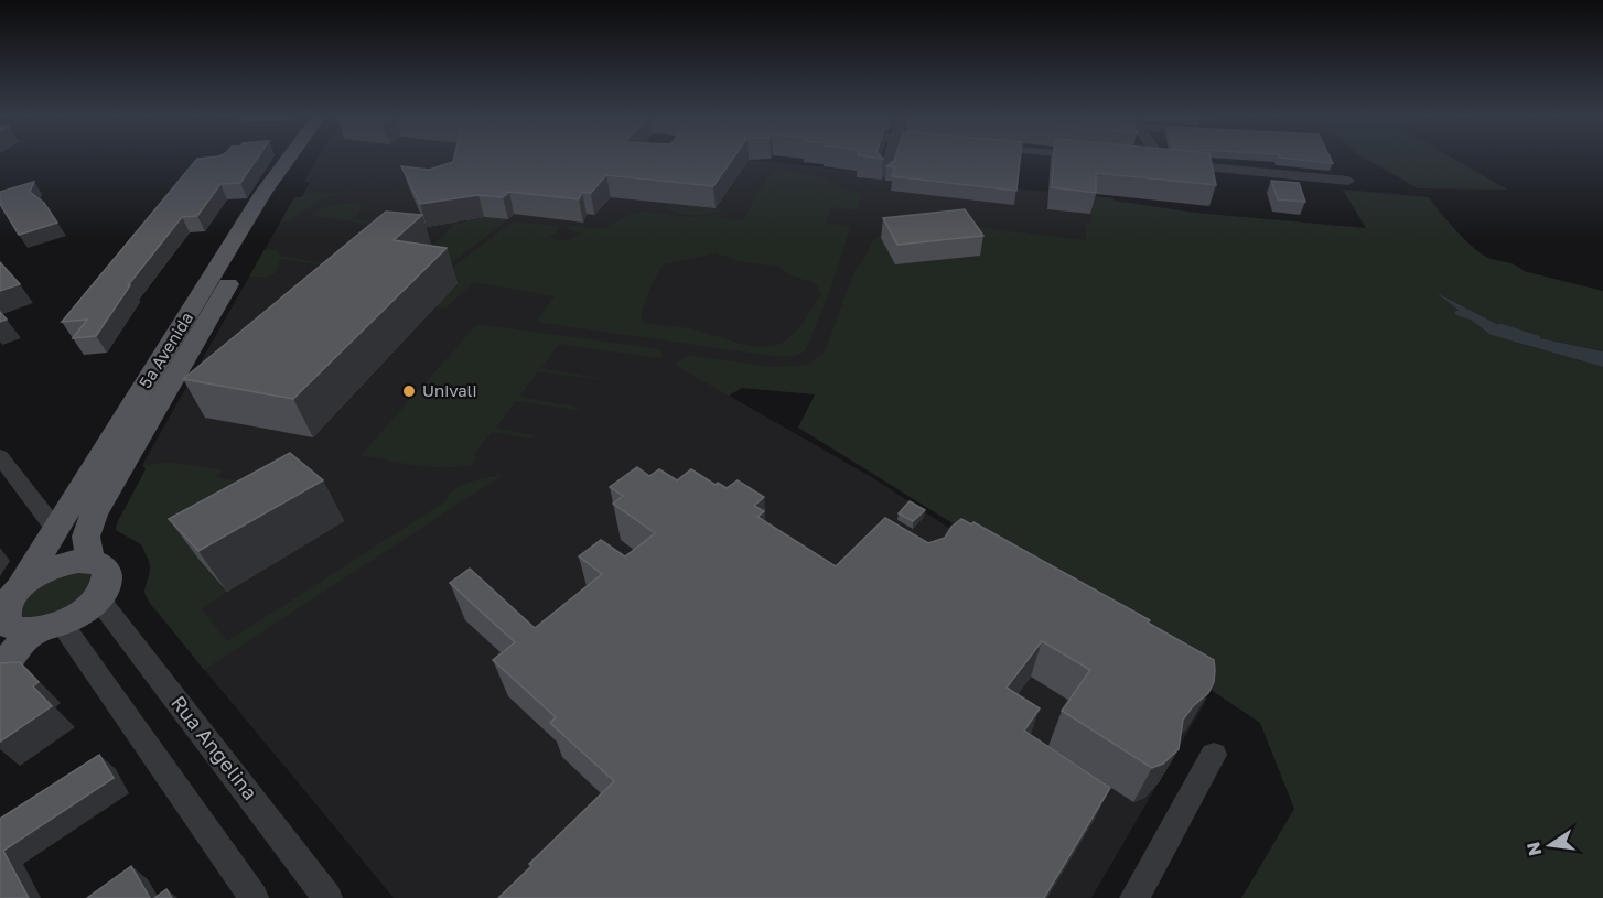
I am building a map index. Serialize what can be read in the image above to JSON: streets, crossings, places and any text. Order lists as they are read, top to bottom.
{
  "streets": {
    "main road": ["5ª Avenida"],
    "street": ["Rua Angelina"]
  },
  "places": ["Univali"],
  "north": "left"
}
